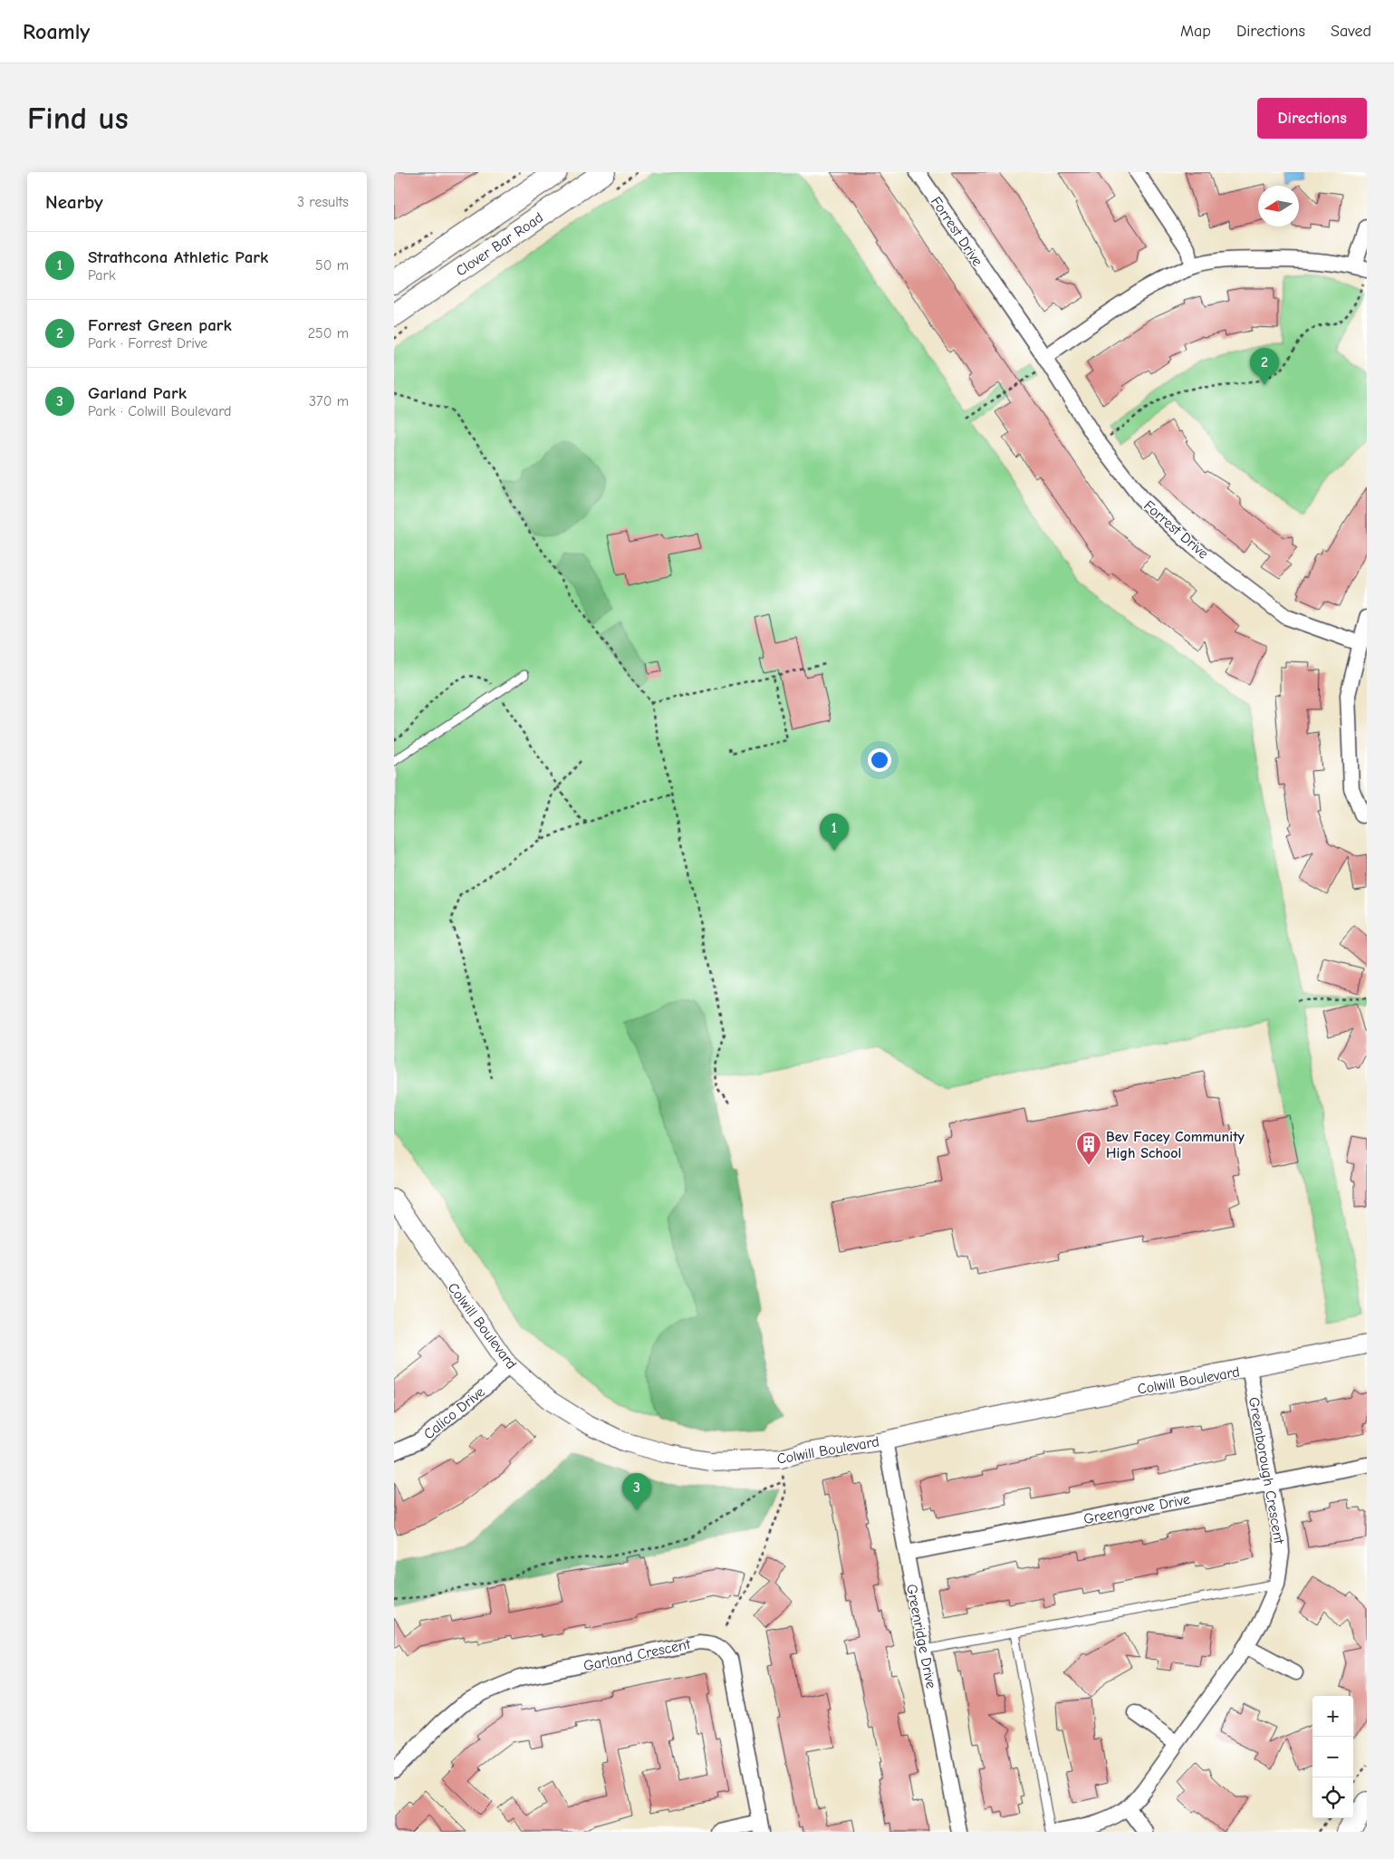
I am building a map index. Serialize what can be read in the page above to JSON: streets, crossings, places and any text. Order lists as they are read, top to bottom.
{
  "streets": {
    "main road": ["Clover Bar Road"],
    "street": [
      "Forrest Drive",
      "Colwill Boulevard",
      "Calico Drive",
      "Greenborough Crescent",
      "Greengrove Drive",
      "Greenridge Drive",
      "Garland Crescent"
    ]
  },
  "crossings": [
    ["Colwill Boulevard", "Calico Drive"],
    ["Colwill Boulevard", "Greenborough Crescent"],
    ["Colwill Boulevard", "Greenridge Drive"],
    ["Greenborough Crescent", "Greengrove Drive"],
    ["Greengrove Drive", "Greenridge Drive"]
  ],
  "places": {
    "building": ["Bev Facey Community High School"]
  },
  "north": "left",
  "page": {
    "header": "Roamly",
    "nav": ["Map", "Directions", "Saved"],
    "buttons": "Directions",
    "title": "Find us",
    "heading": ["Nearby", "3 results"],
    "list": [
      {
        "mark": "1",
        "name": "Strathcona Athletic Park",
        "note": "Park",
        "value": "50 m"
      },
      {
        "mark": "2",
        "name": "Forrest Green park",
        "note": "Park · Forrest Drive",
        "value": "250 m"
      },
      {
        "mark": "3",
        "name": "Garland Park",
        "note": "Park · Colwill Boulevard",
        "value": "370 m"
      }
    ],
    "pins": ["2", "1", "3"],
    "map_buttons": ["+", "−"]
  }
}
